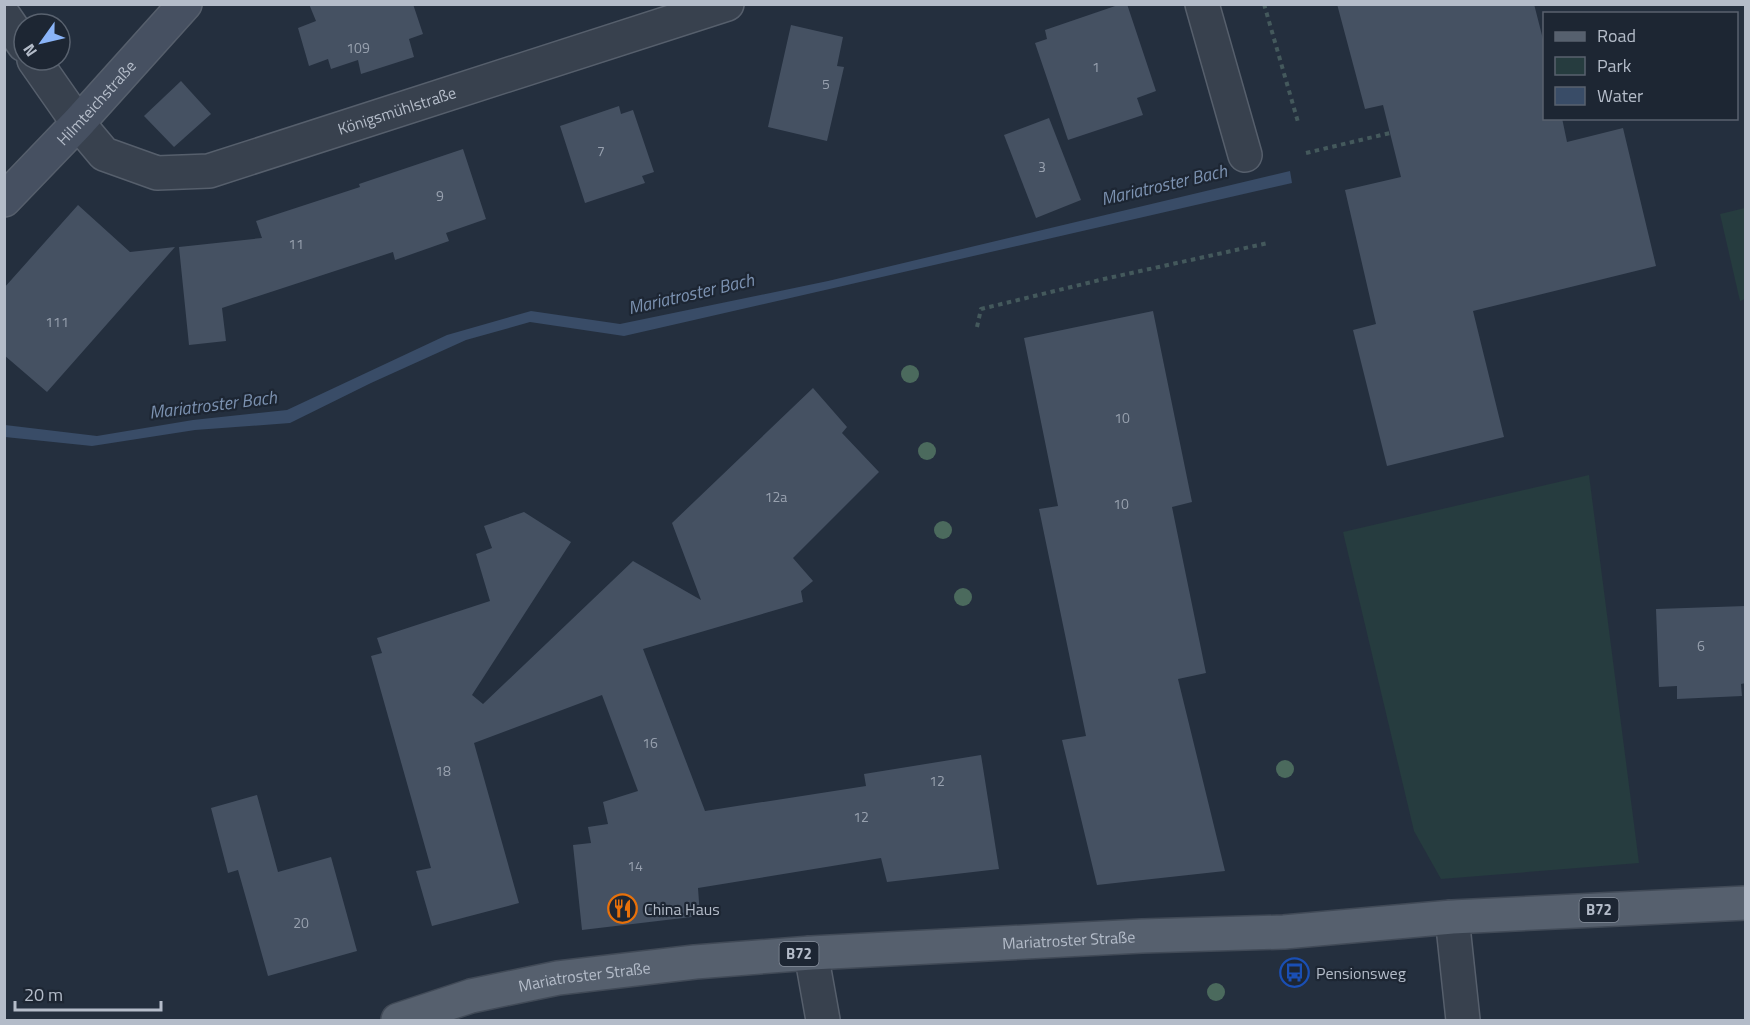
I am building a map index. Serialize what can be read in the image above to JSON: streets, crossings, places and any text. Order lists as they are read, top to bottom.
{
  "streets": {
    "main road": ["Hilmteichstraße", "B72", "Mariatroster Straße"],
    "street": ["Königsmühlstraße"]
  },
  "crossings": [
    ["Hilmteichstraße", "Königsmühlstraße"]
  ],
  "water": ["Mariatroster Bach"],
  "places": {
    "restaurant": ["China Haus"],
    "bus stop": ["Pensionsweg"]
  },
  "house_numbers": [
    "109",
    "1",
    "5",
    "7",
    "3",
    "9",
    "11",
    "111",
    "10",
    "12a",
    "10",
    "6",
    "16",
    "18",
    "12",
    "12",
    "14",
    "20"
  ],
  "legend": ["Road", "Park", "Water"],
  "scale_bar": "20 m",
  "north": "bottom left"
}
